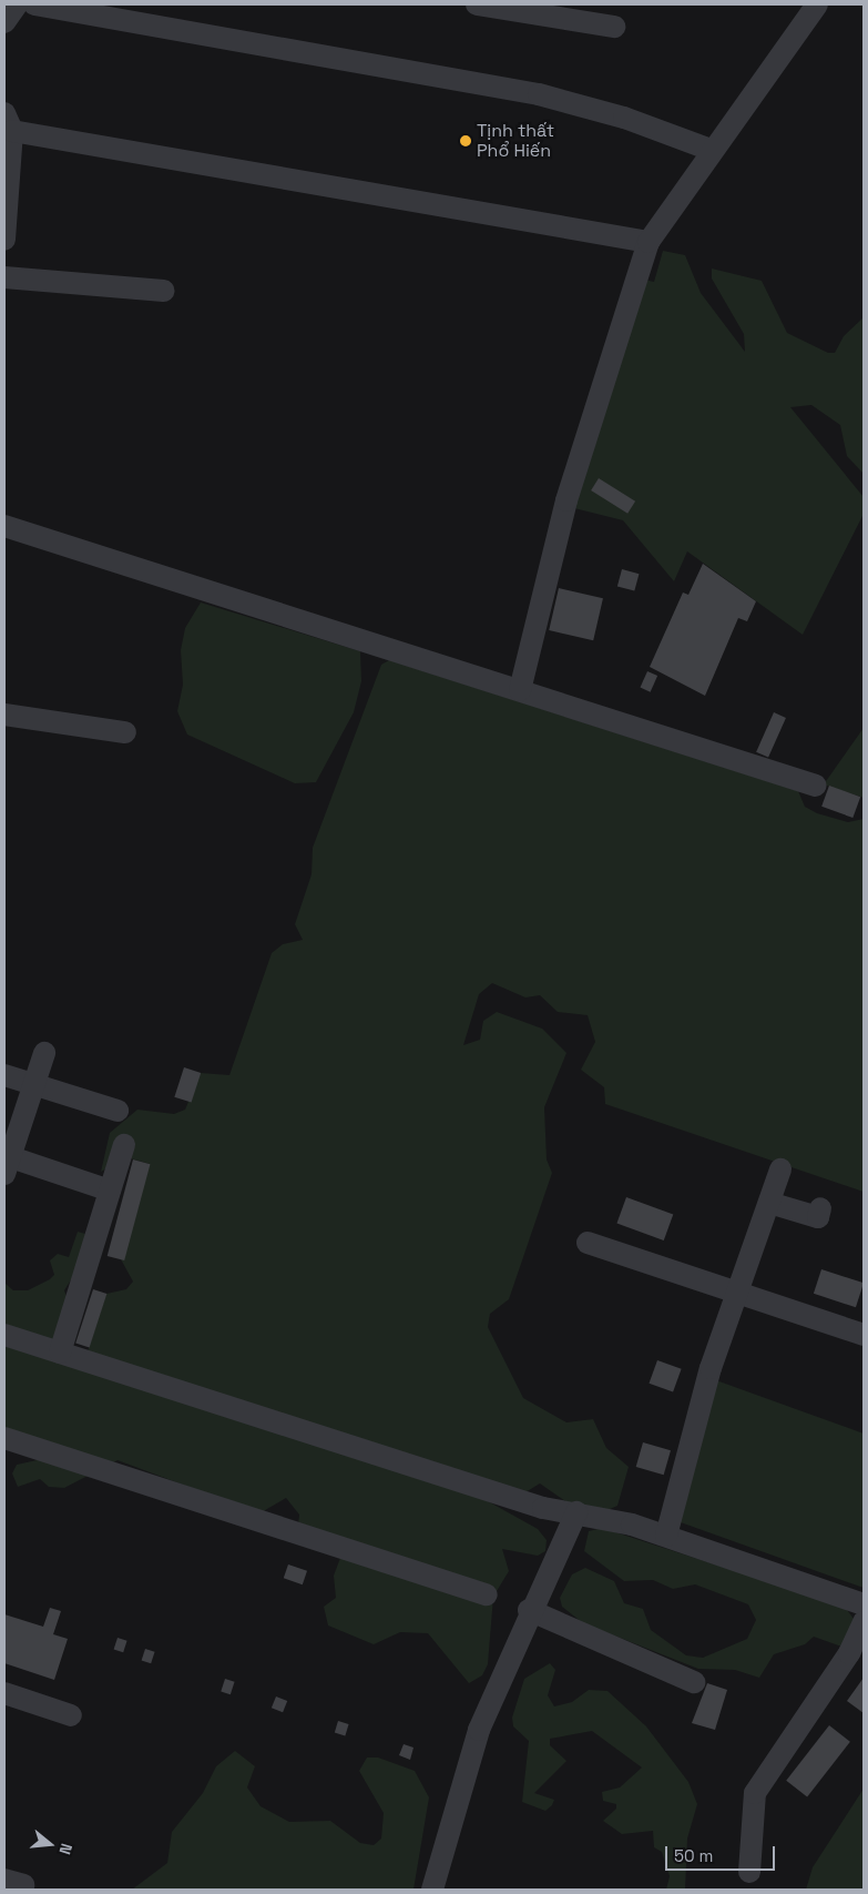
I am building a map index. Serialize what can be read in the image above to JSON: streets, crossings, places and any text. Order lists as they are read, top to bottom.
{
  "places": ["Tịnh thất Phổ Hiến"],
  "scale_bar": "50 m",
  "north": "right"
}
